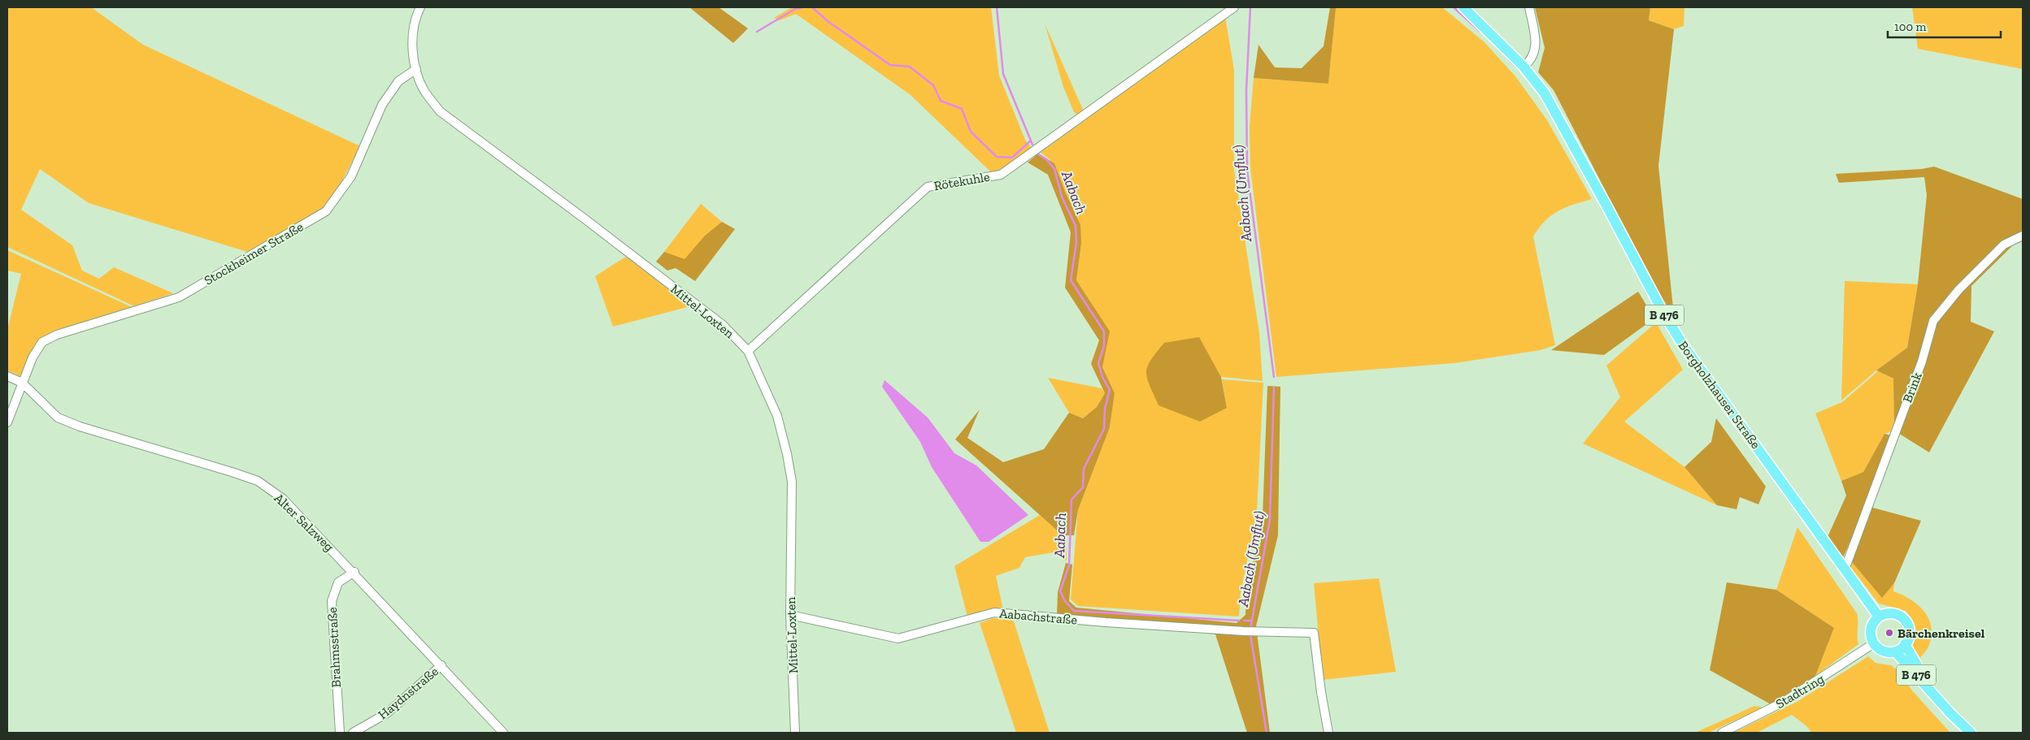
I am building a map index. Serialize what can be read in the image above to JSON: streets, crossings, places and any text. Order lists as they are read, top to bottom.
{
  "streets": {
    "main road": ["B 476", "Borgholzhauser Straße"],
    "street": [
      "Rötekuhle",
      "Stockheimer Straße",
      "Mittel-Loxten",
      "Brink",
      "Alter Salzweg",
      "Aabachstraße",
      "Brahmsstraße",
      "Stadtring",
      "Haydnstraße"
    ]
  },
  "crossings": [
    ["Rötekuhle", "Mittel-Loxten"],
    ["Stockheimer Straße", "Mittel-Loxten"],
    ["Stockheimer Straße", "Alter Salzweg"],
    ["Mittel-Loxten", "Aabachstraße"],
    ["B 476", "Borgholzhauser Straße"],
    ["B 476", "Stadtring"],
    ["Brink", "Borgholzhauser Straße"],
    ["Borgholzhauser Straße", "Stadtring"],
    ["Alter Salzweg", "Brahmsstraße"],
    ["Alter Salzweg", "Haydnstraße"]
  ],
  "water": ["Aabach", "Aabach (Umflut)"],
  "places": ["Bärchenkreisel"],
  "scale_bar": "100 m"
}
